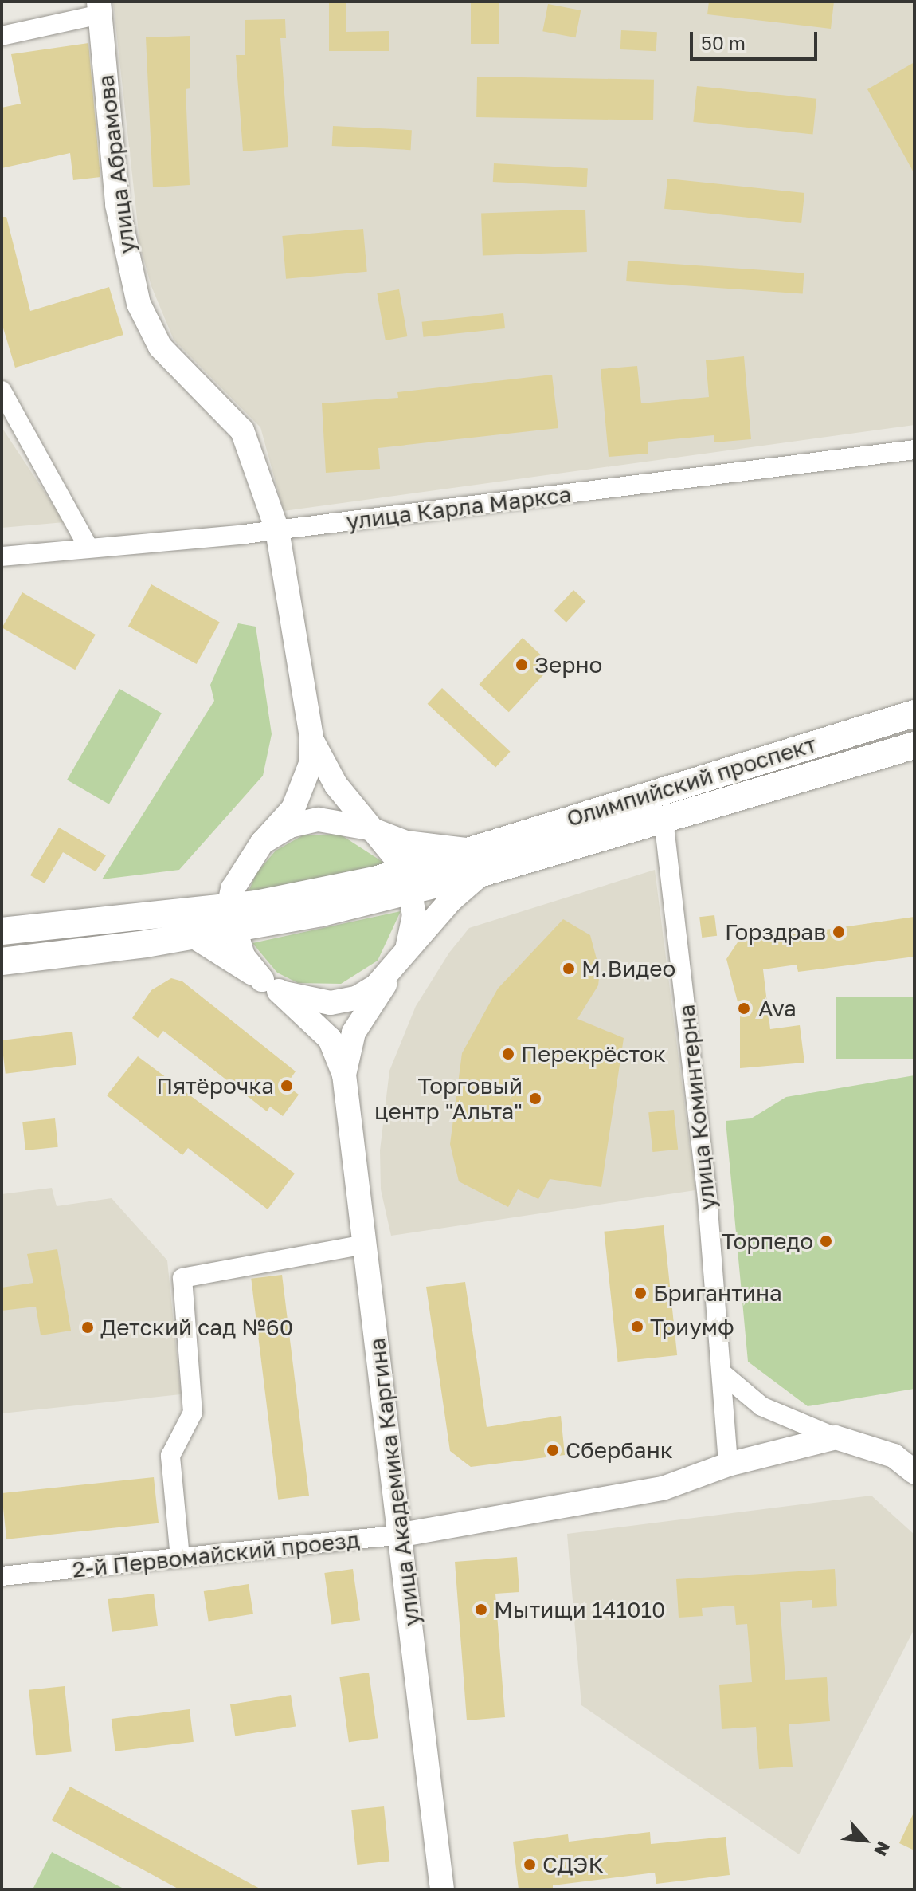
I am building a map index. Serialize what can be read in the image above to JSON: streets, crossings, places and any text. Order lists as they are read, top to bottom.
{
  "streets": {
    "main road": ["Олимпийский проспект"],
    "street": [
      "улица Абрамова",
      "улица Карла Маркса",
      "улица Коминтерна",
      "улица Академика Каргина",
      "2-й Первомайский проезд"
    ]
  },
  "crossings": [
    ["улица Абрамова", "улица Карла Маркса"],
    ["Олимпийский проспект", "улица Коминтерна"],
    ["улица Коминтерна", "2-й Первомайский проезд"],
    ["улица Академика Каргина", "2-й Первомайский проезд"]
  ],
  "places": [
    "Зерно",
    "Горздрав",
    "М.Видео",
    "Ava",
    "Перекрёсток",
    "Пятёрочка",
    "Торговый центр \"Альта\"",
    "Торпедо",
    "Бригантина",
    "Триумф",
    "Детский сад №60",
    "Сбербанк",
    "Мытищи 141010",
    "СДЭК"
  ],
  "scale_bar": "50 m",
  "north": "bottom right"
}
